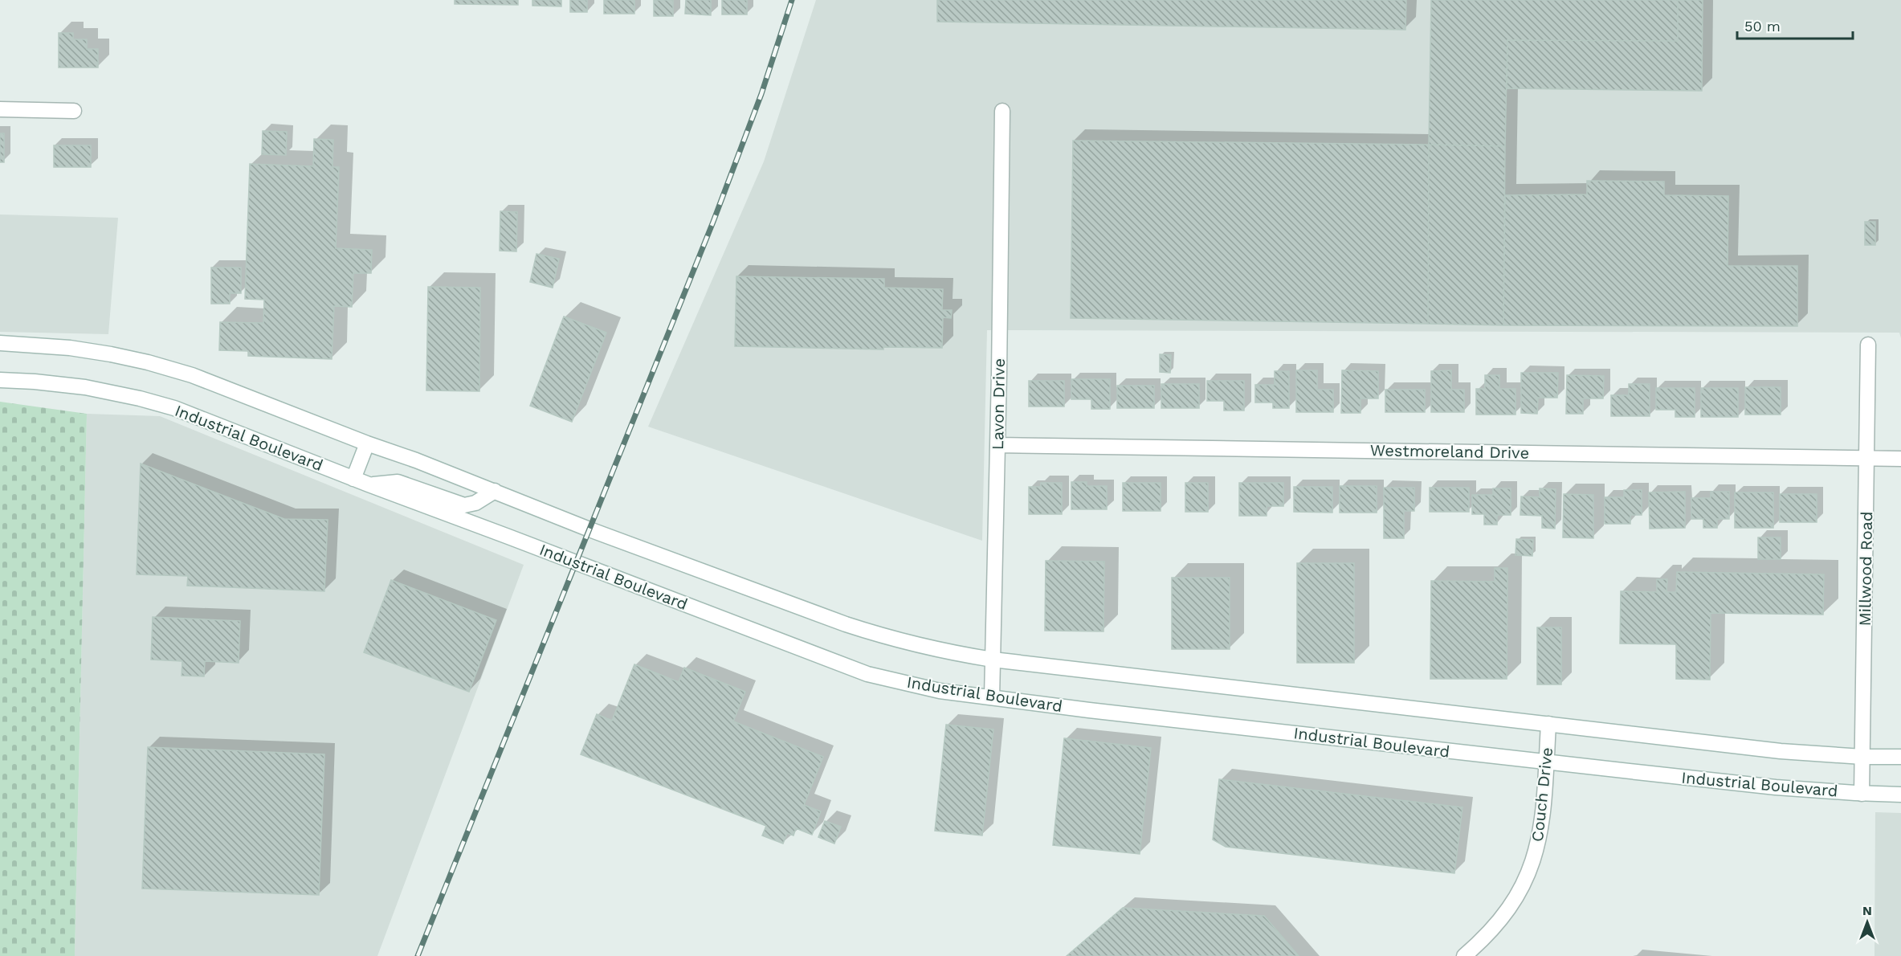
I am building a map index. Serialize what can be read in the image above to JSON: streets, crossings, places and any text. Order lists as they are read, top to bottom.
{
  "streets": {
    "main road": [
      "Lavon Drive",
      "Industrial Boulevard",
      "Westmoreland Drive",
      "Millwood Road",
      "Couch Drive"
    ]
  },
  "crossings": [
    ["Lavon Drive", "Industrial Boulevard"],
    ["Lavon Drive", "Westmoreland Drive"],
    ["Industrial Boulevard", "Millwood Road"],
    ["Industrial Boulevard", "Couch Drive"],
    ["Westmoreland Drive", "Millwood Road"]
  ],
  "scale_bar": "50 m",
  "north": "top"
}
